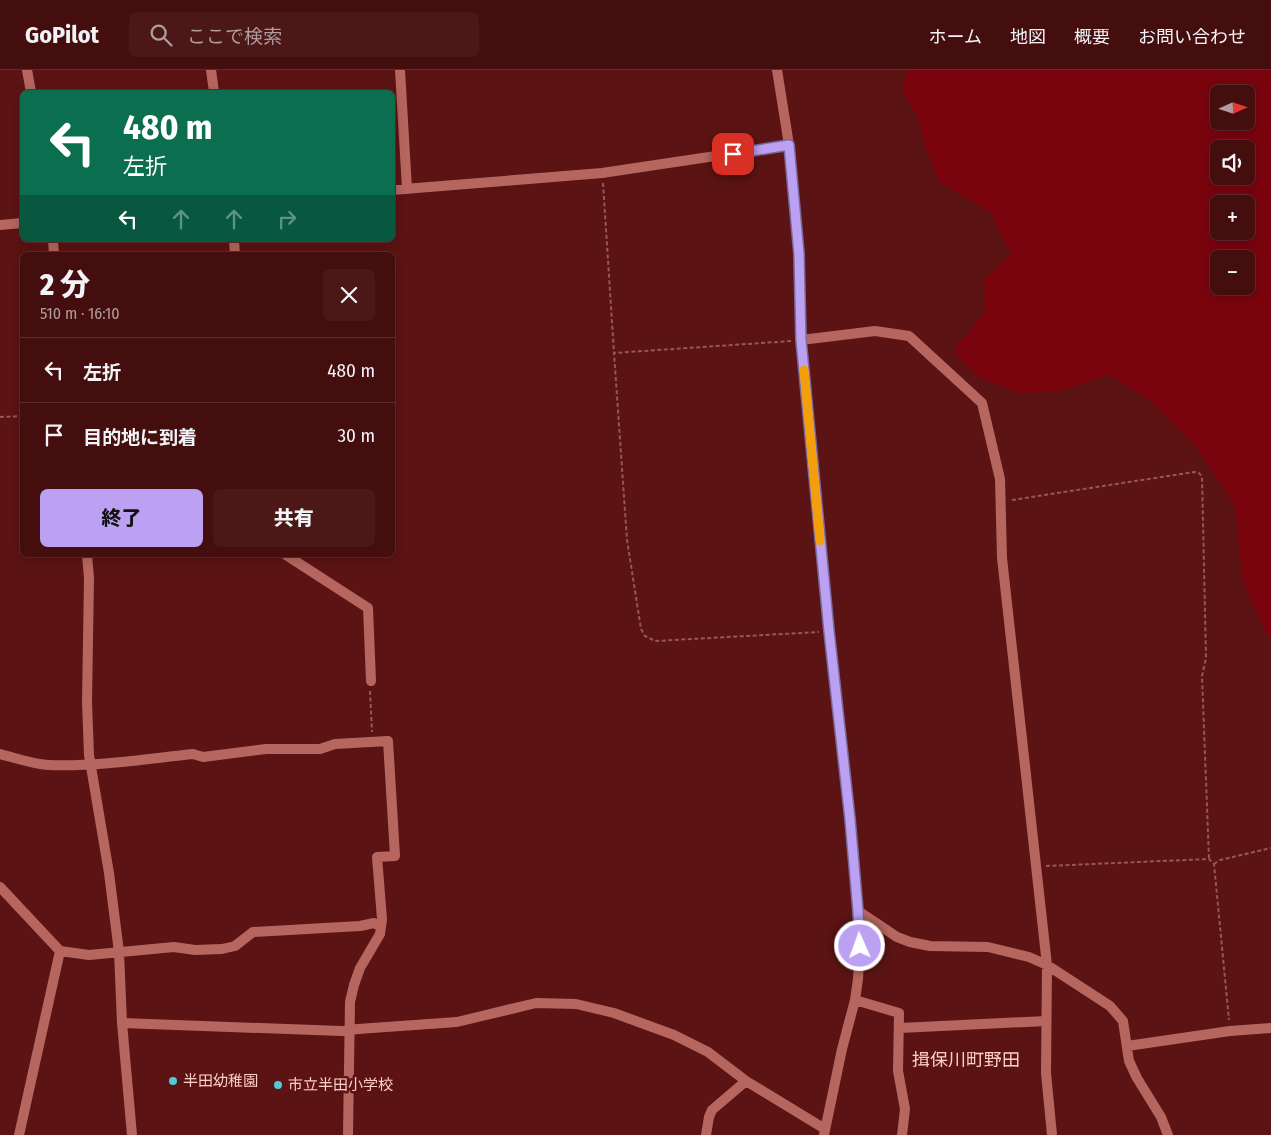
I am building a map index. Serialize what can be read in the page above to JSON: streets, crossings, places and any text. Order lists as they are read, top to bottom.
{
  "districts": ["揖保川町野田"],
  "places": ["半田幼稚園", "市立半田小学校"],
  "north": "right",
  "page": {
    "header": "GoPilot",
    "search": "ここで検索",
    "nav": [
      "ホーム",
      "地図",
      "概要",
      "お問い合わせ"
    ],
    "map_buttons": ["+", "−"],
    "turn": ["480 m", "左折"],
    "heading": ["2 分", "510 m · 16:10"],
    "list": [
      {
        "name": "左折",
        "value": "480 m"
      },
      {
        "name": "目的地に到着",
        "value": "30 m"
      }
    ],
    "buttons": ["終了", "共有"]
  }
}
